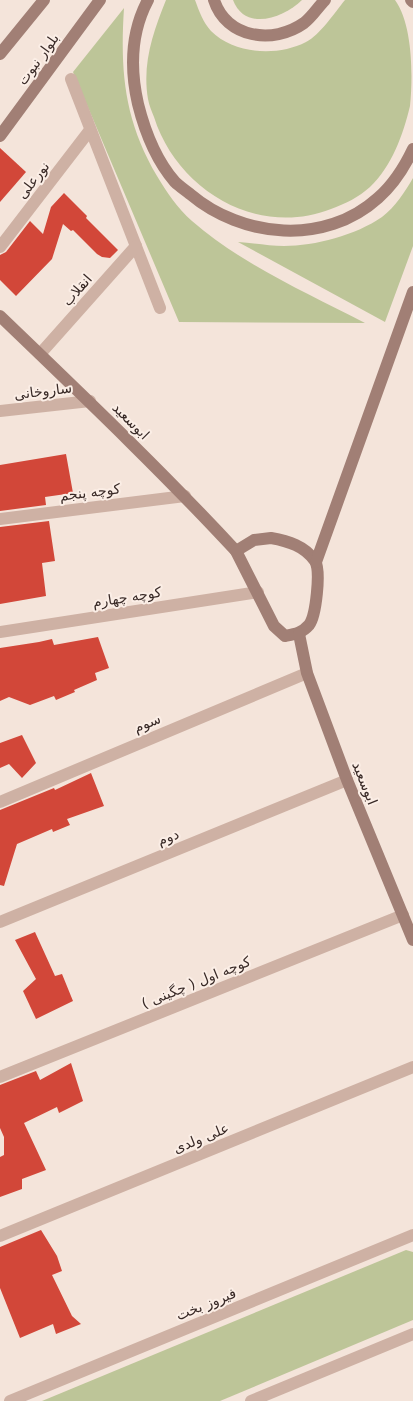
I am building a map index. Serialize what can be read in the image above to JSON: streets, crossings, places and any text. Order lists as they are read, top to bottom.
{
  "streets": {
    "main road": ["بلوار نبوت", "ابوسعید"],
    "street": [
      "نورعلی",
      "انقلاب",
      "ساروخانی",
      "کوچه پنجم",
      "کوچه چهارم",
      "سوم",
      "دوم",
      "کوچه اول ( چگینی )",
      "علی ولدی",
      "فیروز بخت"
    ]
  },
  "crossings": [
    ["انقلاب", "ابوسعید"],
    ["ساروخانی", "ابوسعید"],
    ["ابوسعید", "کوچه پنجم"],
    ["ابوسعید", "کوچه چهارم"],
    ["ابوسعید", "سوم"],
    ["ابوسعید", "دوم"],
    ["ابوسعید", "کوچه اول ( چگینی )"]
  ]
}
